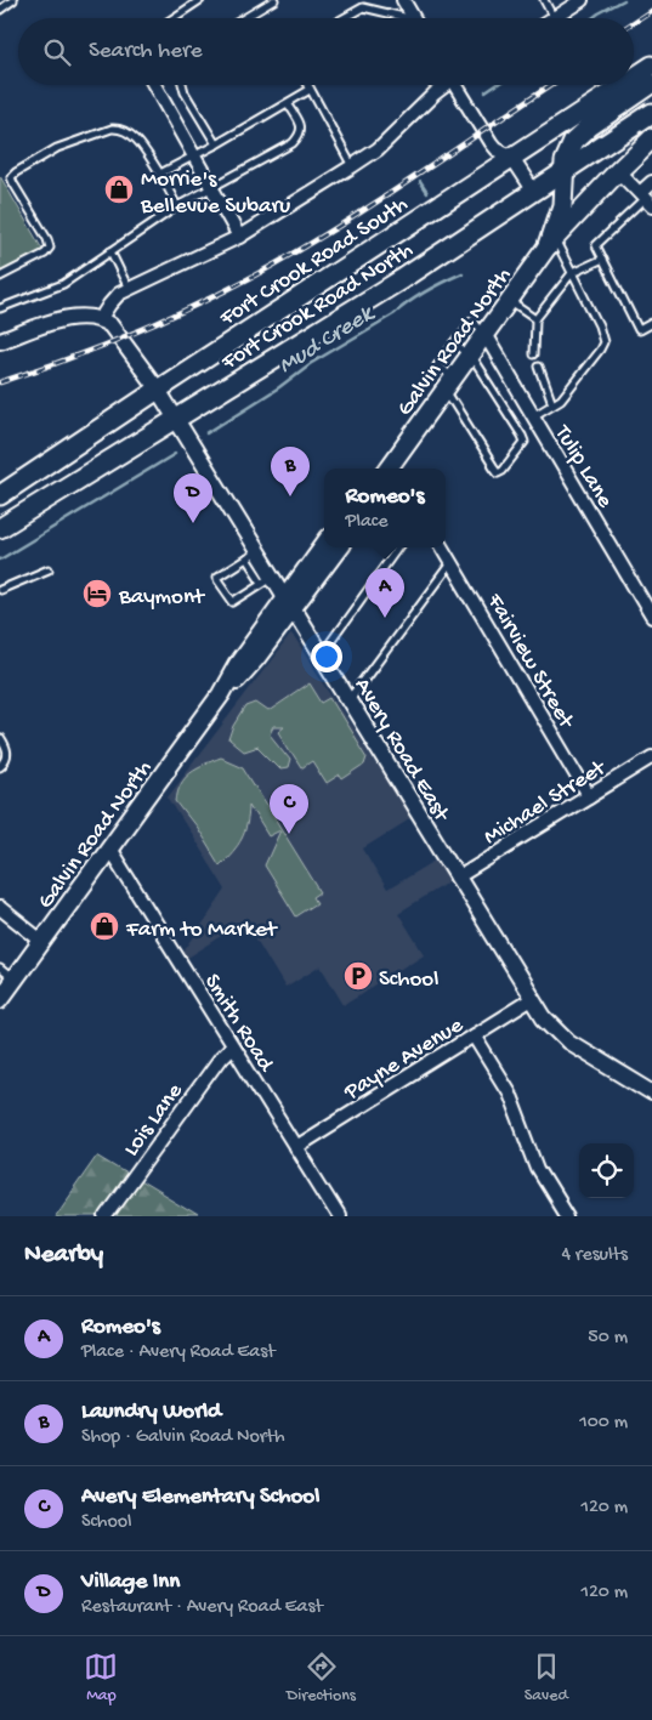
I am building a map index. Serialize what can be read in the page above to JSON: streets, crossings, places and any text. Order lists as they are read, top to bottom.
{
  "streets": {
    "main road": ["Fort Crook Road South", "Fort Crook Road North", "Galvin Road North"],
    "street": [
      "Tulip Lane",
      "Fairview Street",
      "Avery Road East",
      "Michael Street",
      "Smith Road",
      "Payne Avenue",
      "Lois Lane"
    ]
  },
  "crossings": [
    ["Fort Crook Road South", "Avery Road East"],
    ["Fort Crook Road North", "Avery Road East"],
    ["Galvin Road North", "Tulip Lane"],
    ["Galvin Road North", "Avery Road East"],
    ["Galvin Road North", "Smith Road"],
    ["Fairview Street", "Michael Street"],
    ["Avery Road East", "Michael Street"],
    ["Avery Road East", "Payne Avenue"],
    ["Smith Road", "Payne Avenue"],
    ["Smith Road", "Lois Lane"]
  ],
  "water": ["Mud Creek"],
  "places": {
    "shop": ["Morrie's Bellevue Subaru", "Farm to Market"],
    "hotel": ["Baymont"],
    "parking": ["School"]
  },
  "page": {
    "search": "Search here",
    "pins": [
      "B",
      "D",
      "A",
      "C"
    ],
    "popup": ["Romeo's", "Place"],
    "heading": ["Nearby", "4 results"],
    "list": [
      {
        "mark": "A",
        "name": "Romeo's",
        "note": "Place · Avery Road East",
        "value": "50 m"
      },
      {
        "mark": "B",
        "name": "Laundry World",
        "note": "Shop · Galvin Road North",
        "value": "100 m"
      },
      {
        "mark": "C",
        "name": "Avery Elementary School",
        "note": "School",
        "value": "120 m"
      },
      {
        "mark": "D",
        "name": "Village Inn",
        "note": "Restaurant · Avery Road East",
        "value": "120 m"
      }
    ],
    "nav": ["Map", "Directions", "Saved"]
  }
}
